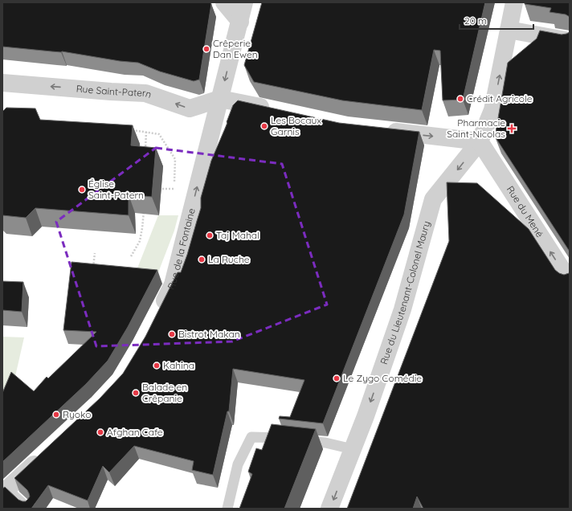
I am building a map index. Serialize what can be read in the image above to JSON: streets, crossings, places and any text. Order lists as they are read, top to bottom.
{
  "streets": {
    "street": [
      "Rue Saint-Patern",
      "Rue du Mené",
      "Rue de la Fontaine",
      "Rue du Lieutenant-Colonel Maury"
    ]
  },
  "crossings": [
    ["Rue Saint-Patern", "Rue de la Fontaine"],
    ["Rue du Mené", "Rue du Lieutenant-Colonel Maury"]
  ],
  "one_way": ["Rue Saint-Patern", "Rue du Mené"],
  "places": {
    "other": [
      "Crêperie Dan Ewen",
      "Crédit Agricole",
      "Les Bocaux Garnis",
      "Église Saint-Patern",
      "Taj Mahal",
      "La Ruche",
      "Bistrot Makan",
      "Kahina",
      "Le Zygo Comédie",
      "Balade en Crêpanie",
      "Ryoko",
      "Afghan Cafe"
    ],
    "health": ["Pharmacie Saint-Nicolas"]
  },
  "scale_bar": "20 m"
}
